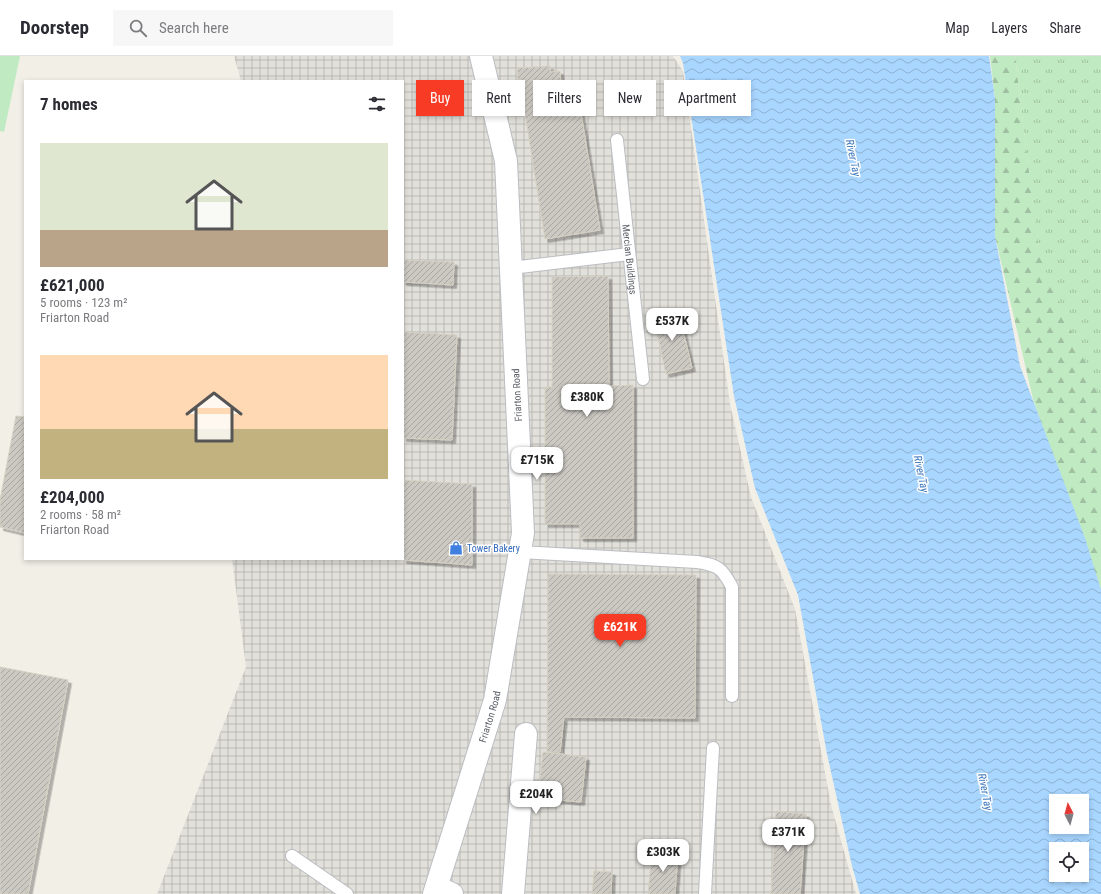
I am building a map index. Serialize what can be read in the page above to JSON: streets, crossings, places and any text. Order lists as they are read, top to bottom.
{
  "streets": {
    "street": ["Friarton Road"],
    "lane": ["Mercian Buildings"]
  },
  "water": ["River Tay"],
  "places": {
    "shop": ["Tower Bakery"]
  },
  "north": "top",
  "page": {
    "header": "Doorstep",
    "search": "Search here",
    "nav": ["Map", "Layers", "Share"],
    "chip": [
      "Buy",
      "Rent",
      "Filters",
      "New",
      "Apartment"
    ],
    "heading": "7 homes",
    "list": [
      {
        "name": "£621,000",
        "note": "5 rooms · 123 m² · Friarton Road"
      },
      {
        "name": "£204,000",
        "note": "2 rooms · 58 m² · Friarton Road"
      }
    ],
    "price": [
      "£537K",
      "£380K",
      "£715K",
      "£621K",
      "£204K",
      "£371K",
      "£303K"
    ]
  }
}
